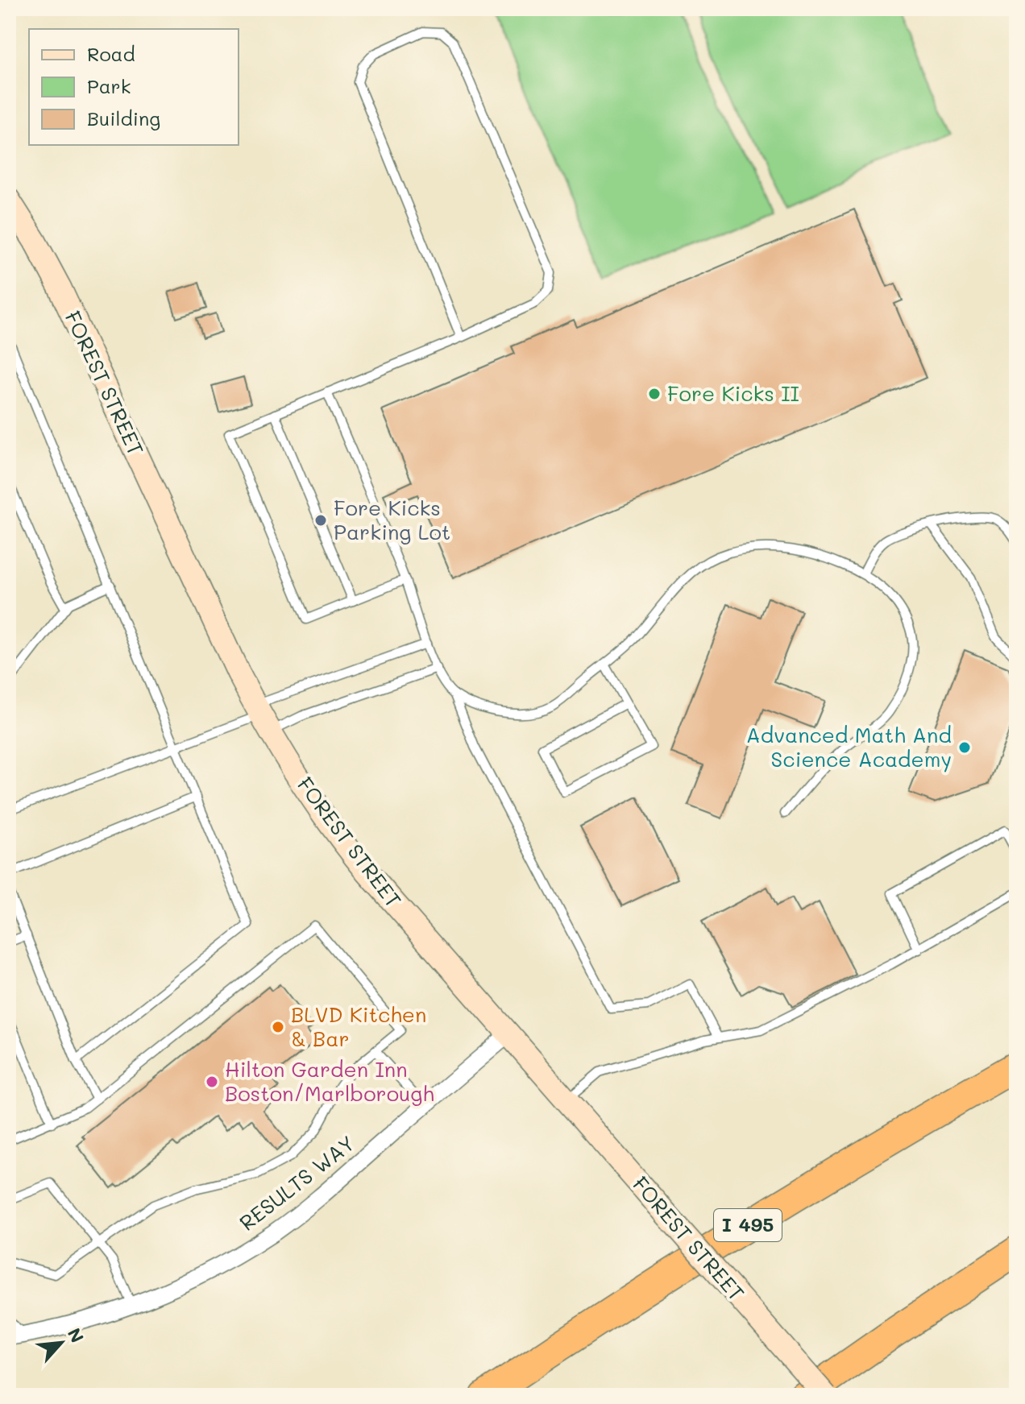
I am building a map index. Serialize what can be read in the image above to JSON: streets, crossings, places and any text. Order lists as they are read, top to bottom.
{
  "streets": {
    "highway": ["I 495"],
    "main road": ["FOREST STREET"],
    "street": ["RESULTS WAY"]
  },
  "crossings": [
    ["FOREST STREET", "RESULTS WAY"]
  ],
  "places": [
    "Fore Kicks II",
    "Fore Kicks Parking Lot",
    "Advanced Math And Science Academy",
    "BLVD Kitchen & Bar",
    "Hilton Garden Inn Boston/Marlborough"
  ],
  "legend": ["Road", "Park", "Building"],
  "north": "top right"
}
